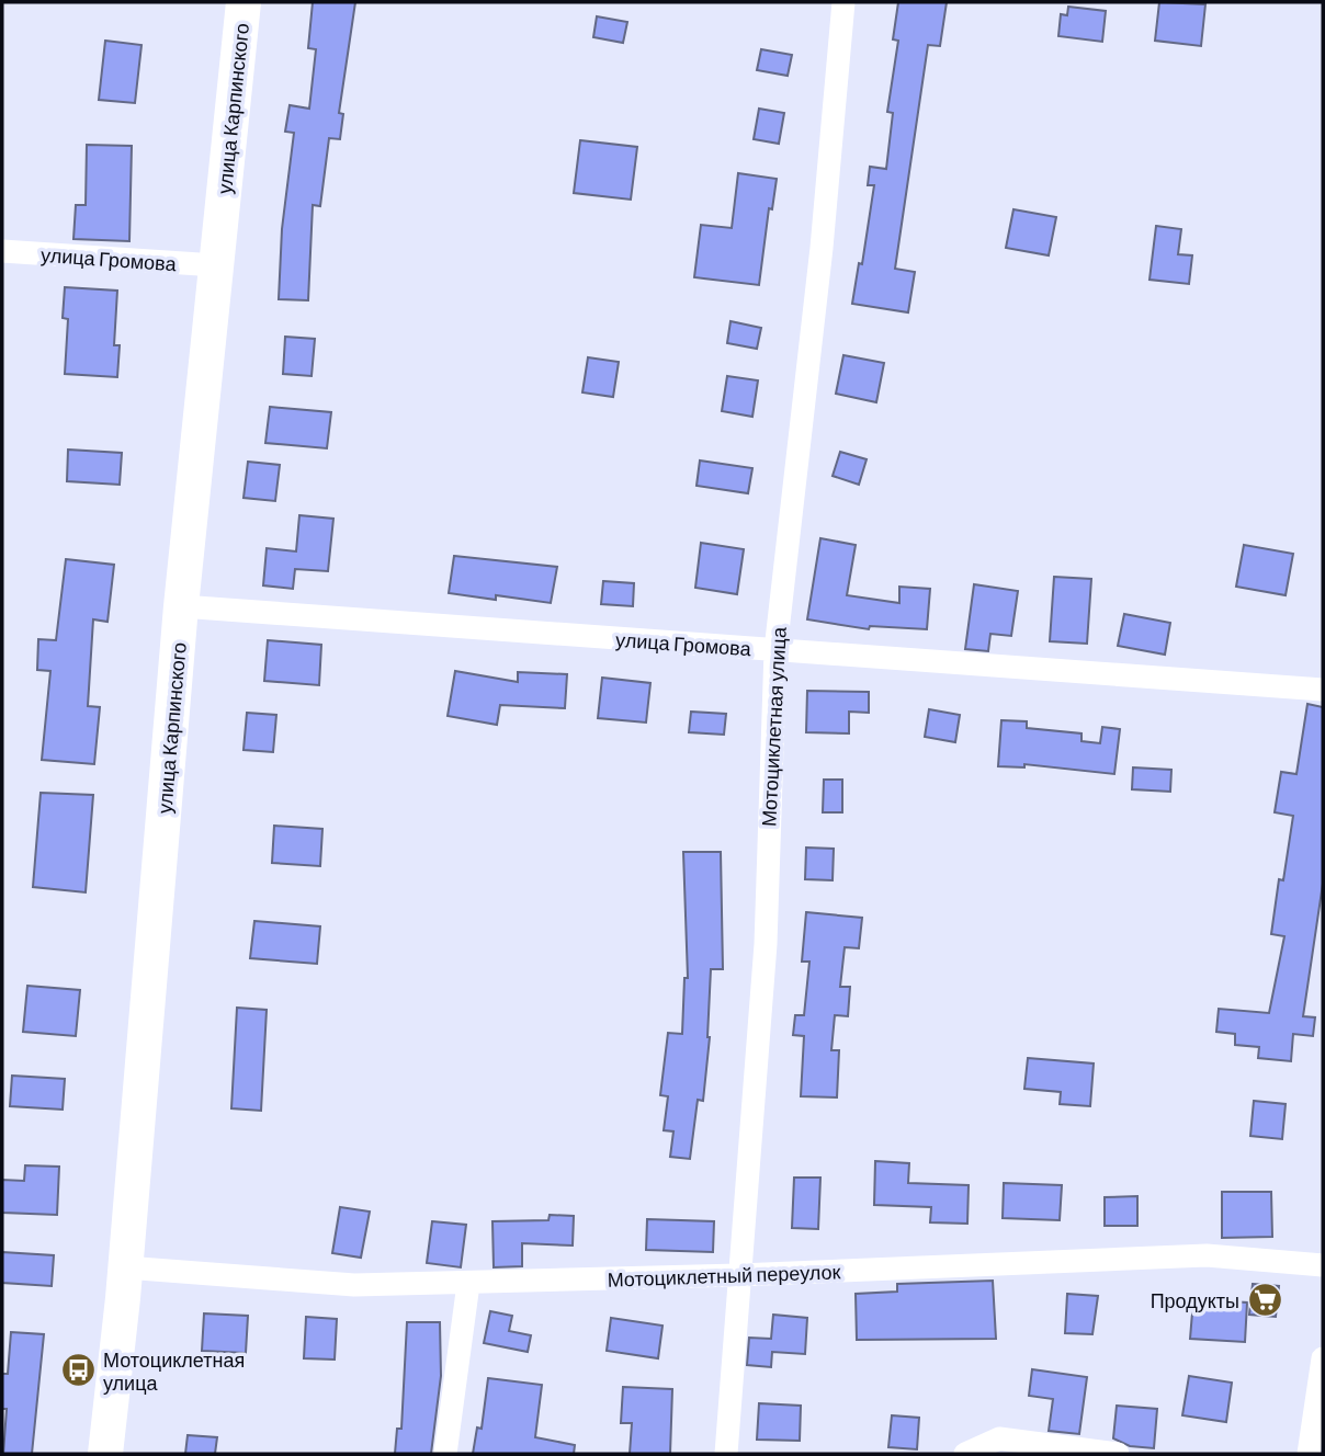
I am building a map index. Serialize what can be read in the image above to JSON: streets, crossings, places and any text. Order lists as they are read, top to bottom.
{
  "streets": {
    "main road": ["улица Карпинского"],
    "street": ["улица Громова", "Мотоциклетная улица", "Мотоциклетный переулок"]
  },
  "crossings": [
    ["улица Карпинского", "улица Громова"],
    ["улица Карпинского", "Мотоциклетный переулок"],
    ["улица Громова", "Мотоциклетная улица"],
    ["Мотоциклетная улица", "Мотоциклетный переулок"]
  ],
  "places": {
    "supermarket": ["Продукты"],
    "bus stop": ["Мотоциклетная улица"]
  }
}
